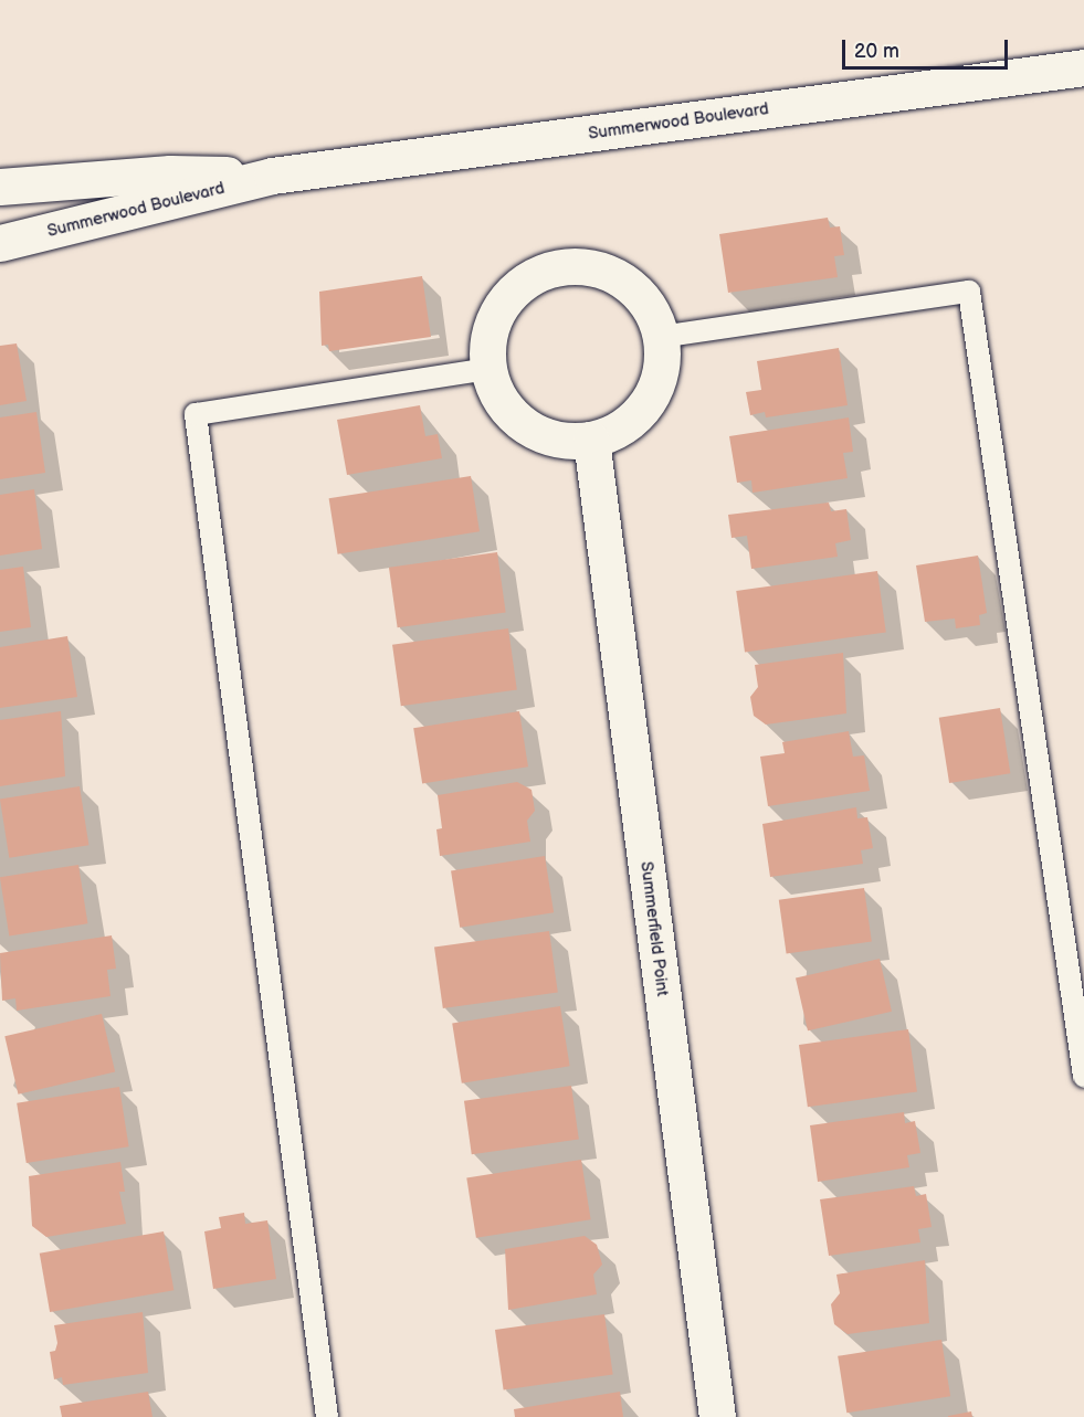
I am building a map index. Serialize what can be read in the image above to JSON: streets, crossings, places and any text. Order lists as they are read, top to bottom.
{
  "streets": {
    "street": ["Summerwood Boulevard", "Summerfield Point"]
  },
  "scale_bar": "20 m"
}
